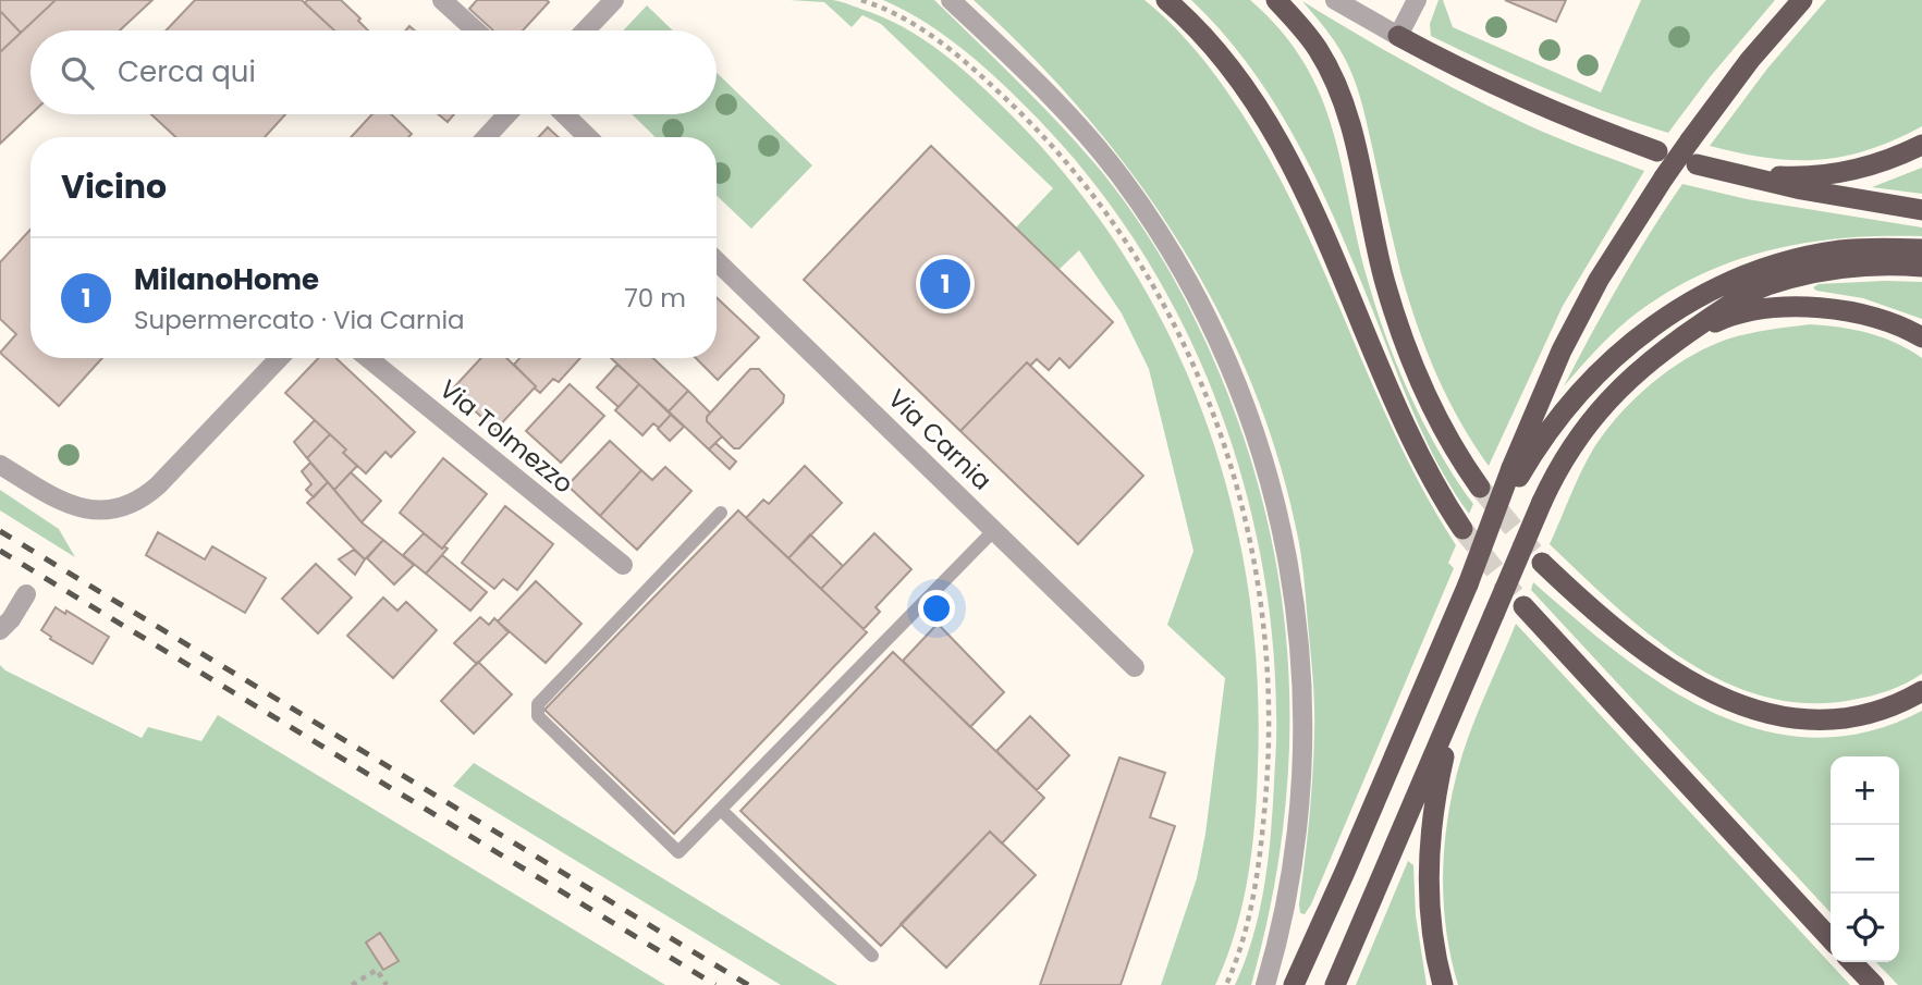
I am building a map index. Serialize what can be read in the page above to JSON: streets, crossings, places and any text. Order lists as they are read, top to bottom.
{
  "streets": {
    "street": ["Via Tolmezzo", "Via Carnia"]
  },
  "page": {
    "search": "Cerca qui",
    "heading": "Vicino",
    "list": [
      {
        "mark": "1",
        "name": "MilanoHome",
        "note": "Supermercato · Via Carnia",
        "value": "70 m"
      }
    ],
    "pins": "1",
    "map_buttons": ["+", "−"]
  }
}
